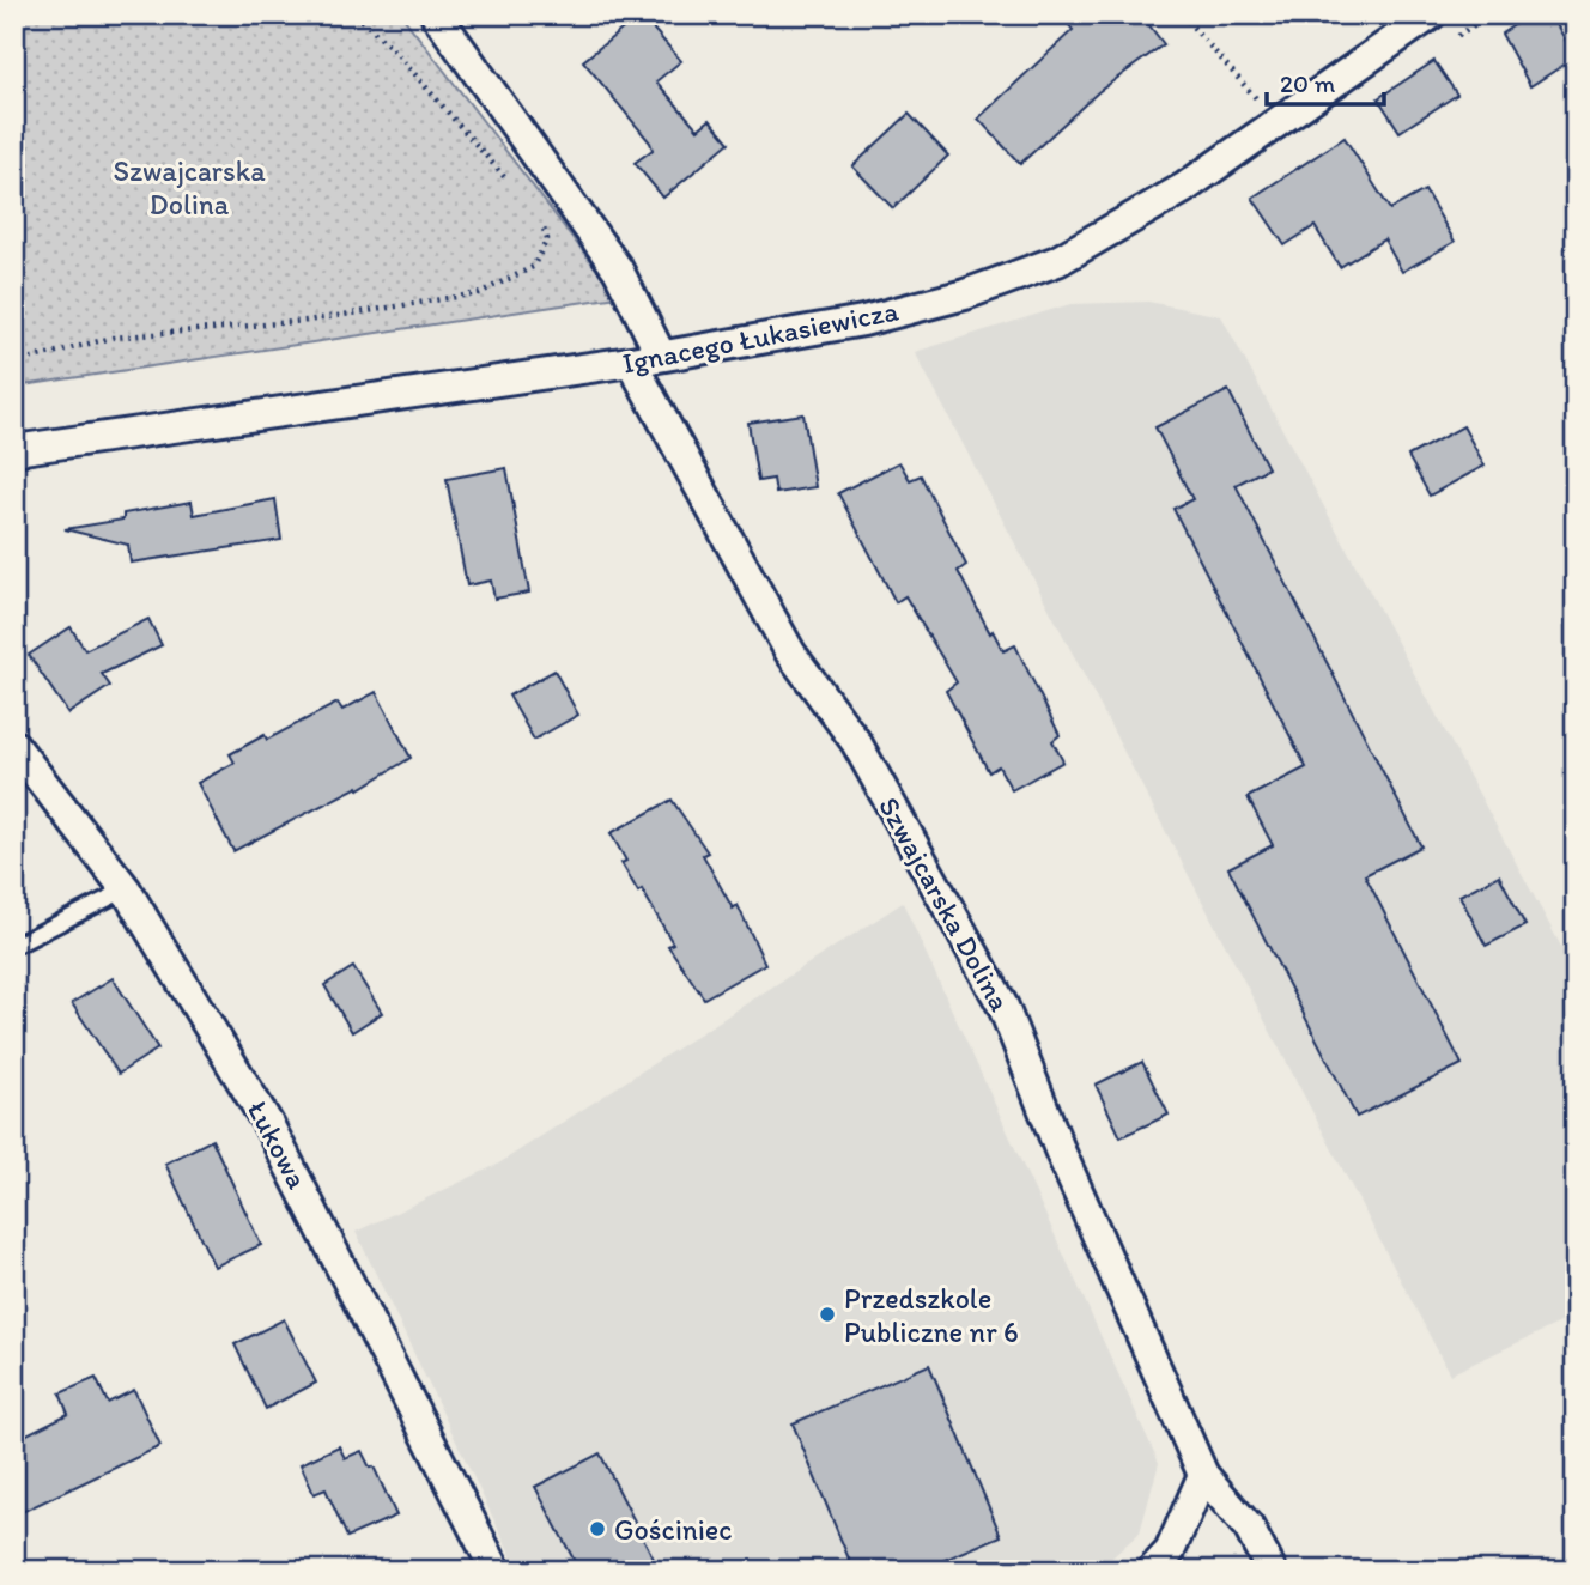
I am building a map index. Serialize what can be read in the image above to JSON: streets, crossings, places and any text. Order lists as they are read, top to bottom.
{
  "streets": {
    "street": ["Ignacego Łukasiewicza", "Szwajcarska Dolina", "Łukowa"]
  },
  "crossings": [
    ["Ignacego Łukasiewicza", "Szwajcarska Dolina"]
  ],
  "parks": ["Szwajcarska Dolina"],
  "places": ["Przedszkole Publiczne nr 6", "Gościniec"],
  "scale_bar": "20 m"
}
